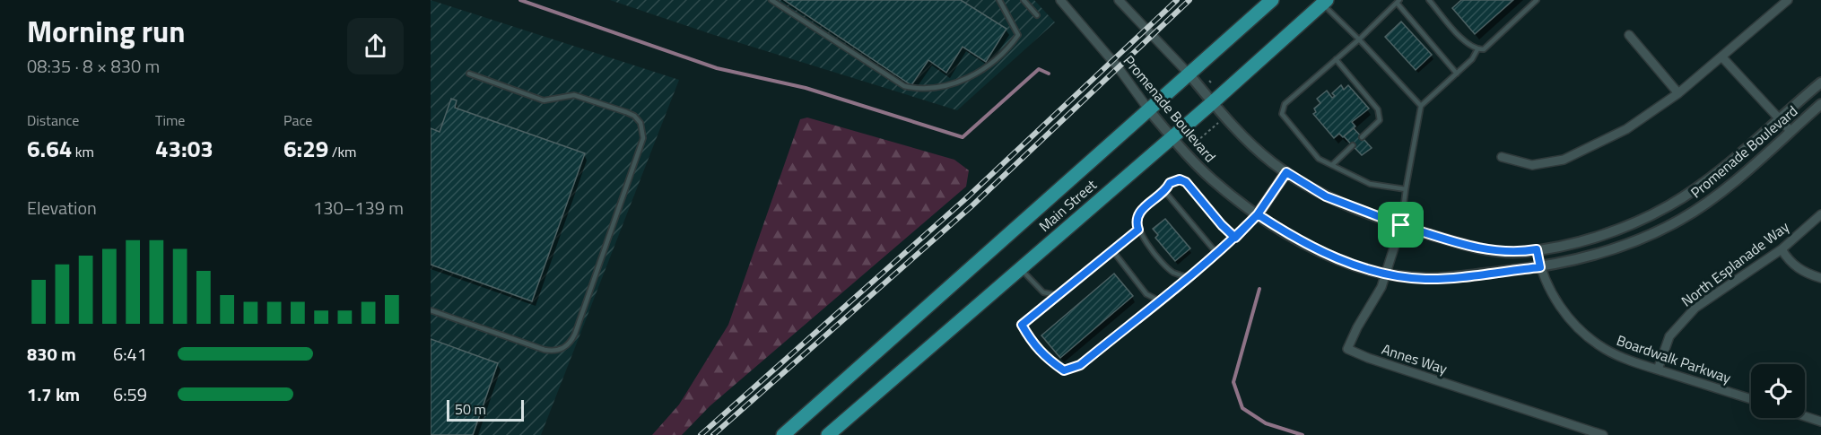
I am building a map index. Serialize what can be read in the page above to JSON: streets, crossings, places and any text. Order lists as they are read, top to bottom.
{
  "streets": {
    "highway": ["Main Street"],
    "street": [
      "Promenade Boulevard",
      "North Esplanade Way",
      "Annes Way",
      "Boardwalk Parkway"
    ]
  },
  "crossings": [
    ["Promenade Boulevard", "Main Street"],
    ["Promenade Boulevard", "Annes Way"],
    ["Promenade Boulevard", "Boardwalk Parkway"],
    ["North Esplanade Way", "Boardwalk Parkway"]
  ],
  "scale_bar": "50 m",
  "page": {
    "heading": ["Morning run", "08:35 · 8 × 830 m"],
    "stats": [
      ["Distance", "6.64 km"],
      ["Time", "43:03"],
      ["Pace", "6:29 /km"]
    ],
    "chart": ["Elevation", "130–139 m"],
    "list": [
      {
        "name": "830 m",
        "note": "6:41"
      },
      {
        "name": "1.7 km",
        "note": "6:59"
      }
    ],
    "scale": "50 m"
  }
}
